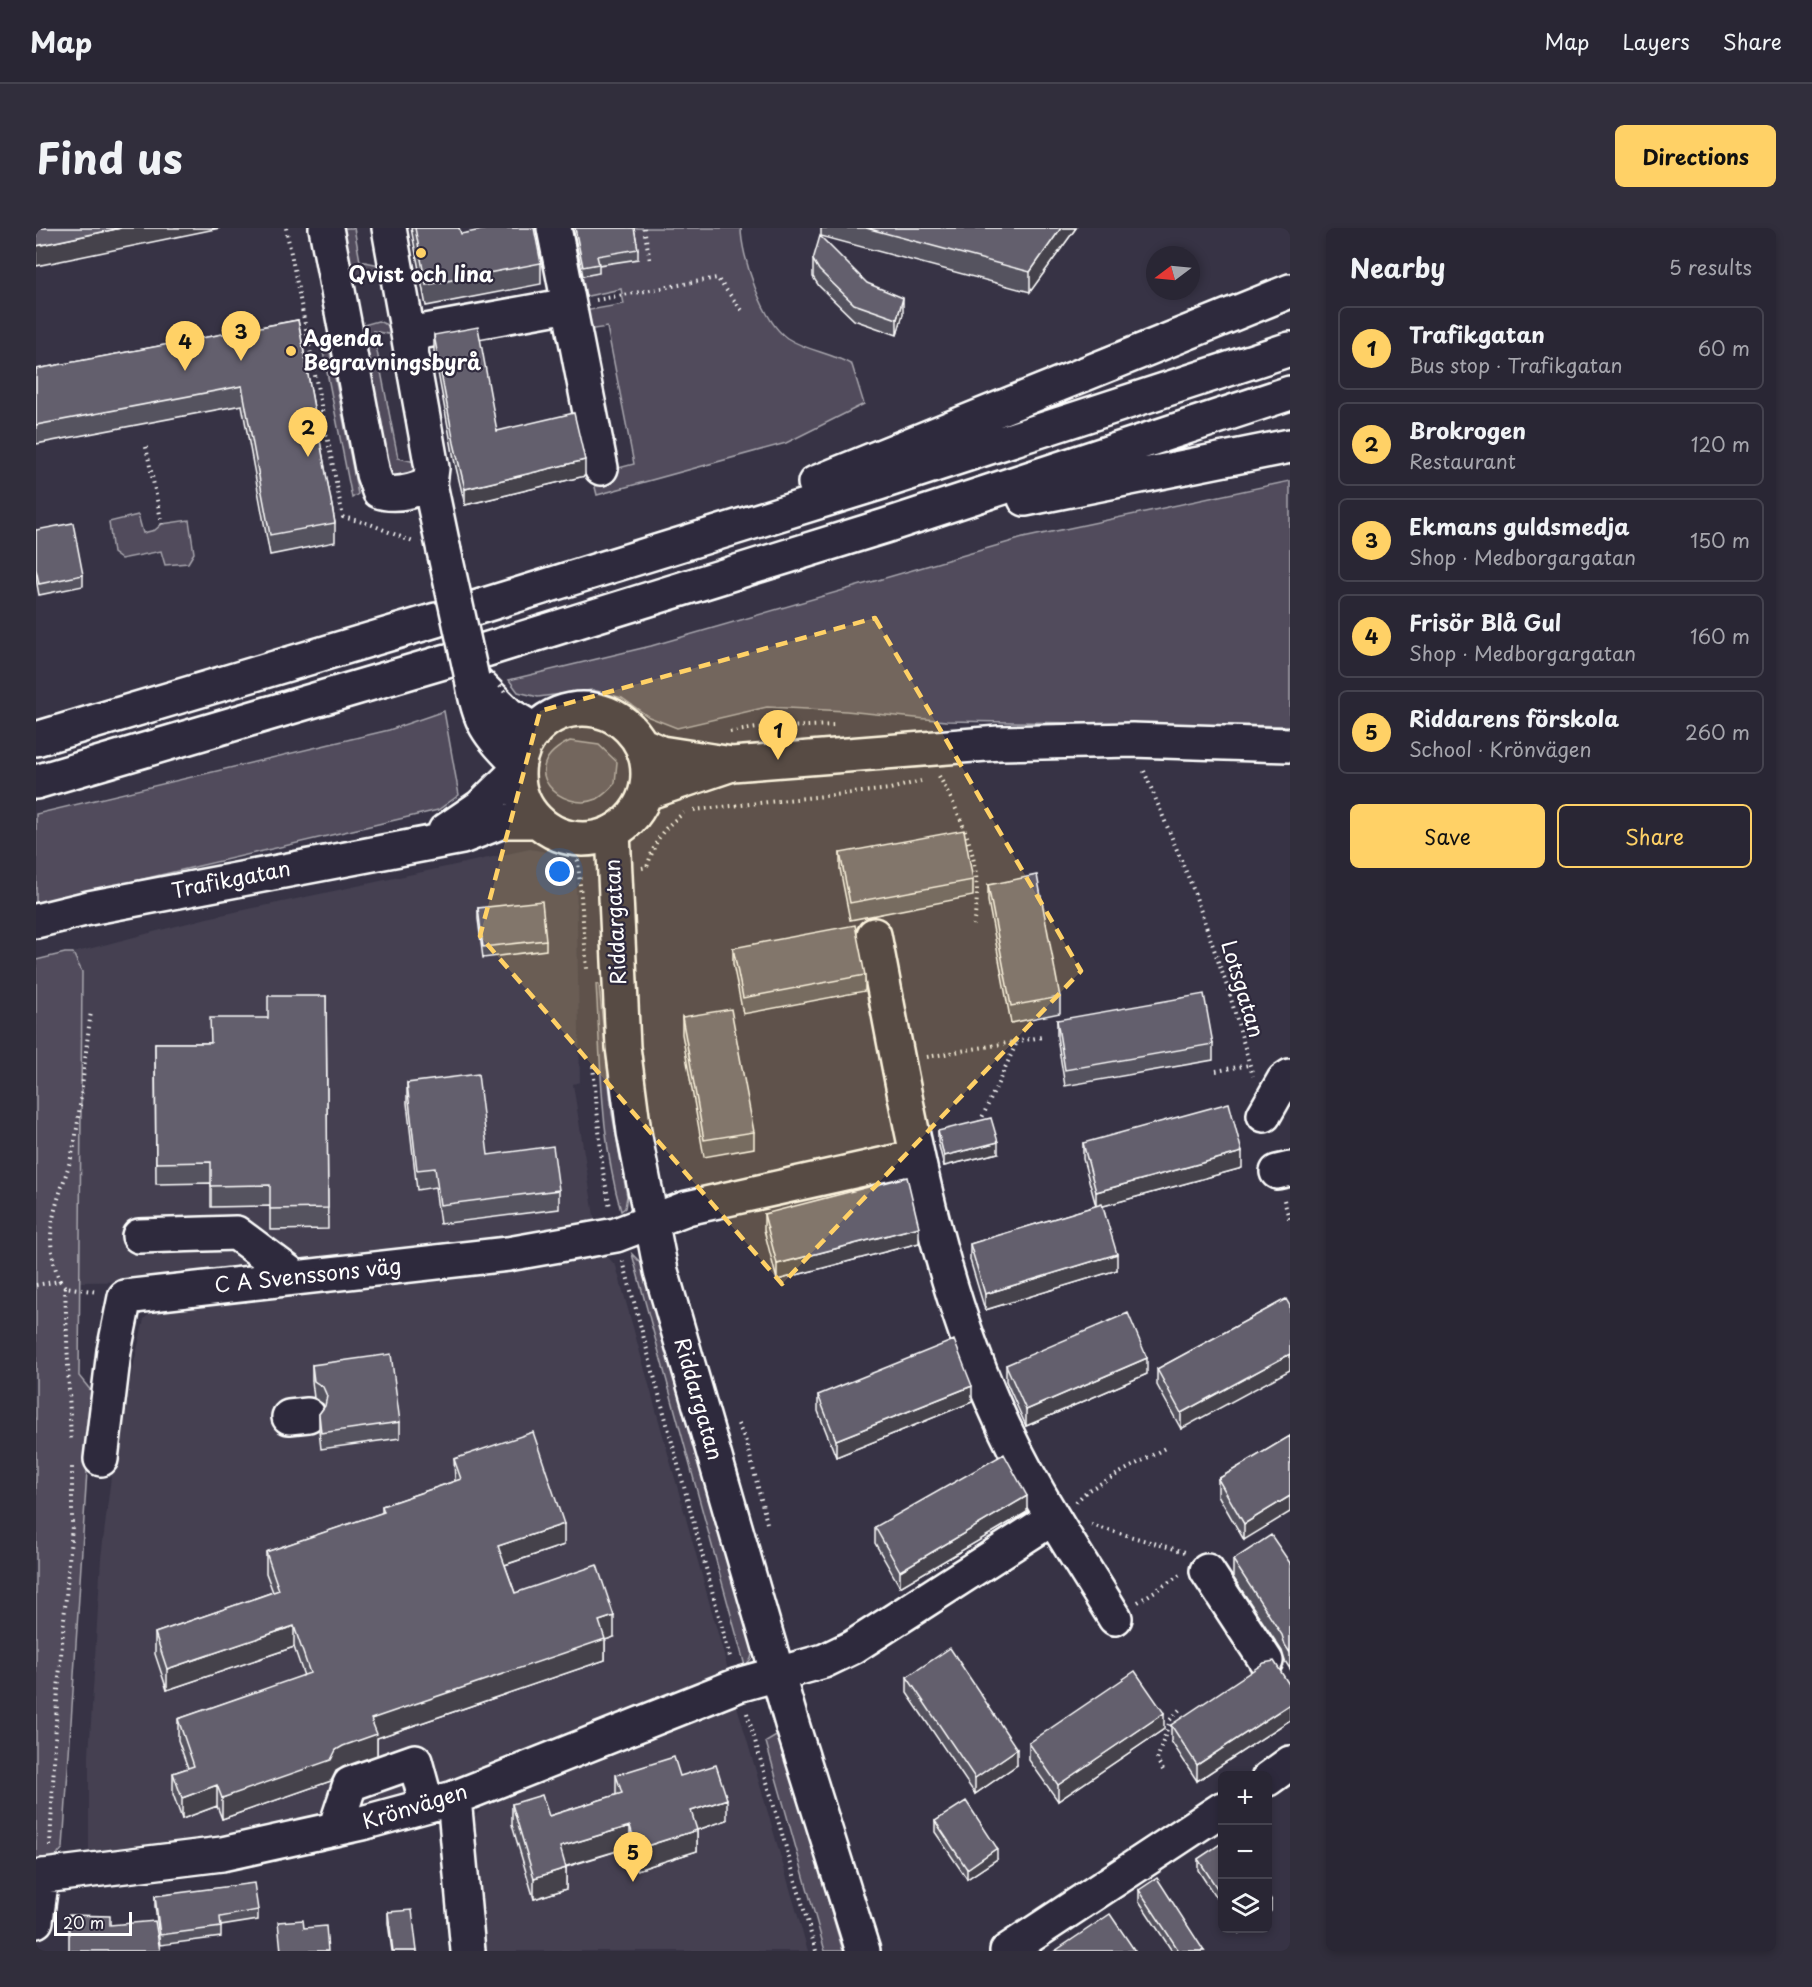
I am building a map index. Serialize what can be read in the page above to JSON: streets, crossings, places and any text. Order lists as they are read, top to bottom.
{
  "streets": {
    "main road": [
      "Trafikgatan",
      "Riddargatan",
      "C A Svenssons väg",
      "Krönvägen"
    ],
    "path": ["Lotsgatan"]
  },
  "crossings": [
    ["Trafikgatan", "Riddargatan"],
    ["Riddargatan", "C A Svenssons väg"],
    ["Riddargatan", "Krönvägen"]
  ],
  "places": ["Qvist och lina", "Agenda Begravningsbyrå"],
  "scale_bar": "20 m",
  "north": "left",
  "page": {
    "header": "Map",
    "nav": ["Map", "Layers", "Share"],
    "title": "Find us",
    "buttons": [
      "Directions",
      ["Save", "Share"]
    ],
    "heading": ["Nearby", "5 results"],
    "list": [
      {
        "mark": "1",
        "name": "Trafikgatan",
        "note": "Bus stop · Trafikgatan",
        "value": "60 m"
      },
      {
        "mark": "2",
        "name": "Brokrogen",
        "note": "Restaurant",
        "value": "120 m"
      },
      {
        "mark": "3",
        "name": "Ekmans guldsmedja",
        "note": "Shop · Medborgargatan",
        "value": "150 m"
      },
      {
        "mark": "4",
        "name": "Frisör Blå Gul",
        "note": "Shop · Medborgargatan",
        "value": "160 m"
      },
      {
        "mark": "5",
        "name": "Riddarens förskola",
        "note": "School · Krönvägen",
        "value": "260 m"
      }
    ],
    "pins": [
      "3",
      "4",
      "2",
      "1",
      "5"
    ],
    "map_buttons": ["+", "−"],
    "scale": "20 m"
  }
}
